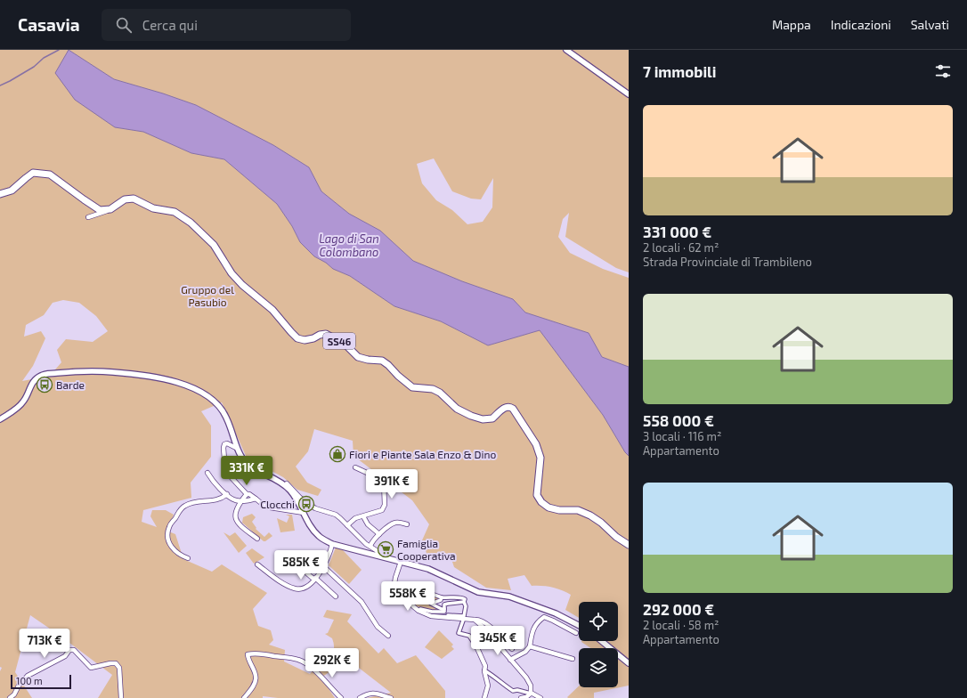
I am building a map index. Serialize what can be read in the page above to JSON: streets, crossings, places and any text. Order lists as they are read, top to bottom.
{
  "streets": {
    "main road": ["SS46"]
  },
  "water": ["Lago di San Colombano"],
  "parks": ["Gruppo del Pasubio"],
  "places": {
    "bus stop": ["Barde", "Clocchi"],
    "shop": ["Fiori e Piante Sala Enzo & Dino"],
    "supermarket": ["Famiglia Cooperativa"]
  },
  "scale_bar": "100 m",
  "page": {
    "header": "Casavia",
    "search": "Cerca qui",
    "nav": ["Mappa", "Indicazioni", "Salvati"],
    "heading": "7 immobili",
    "list": [
      {
        "name": "331 000 €",
        "note": "2 locali · 62 m² · Strada Provinciale di Trambileno"
      },
      {
        "name": "558 000 €",
        "note": "3 locali · 116 m² · Appartamento"
      },
      {
        "name": "292 000 €",
        "note": "2 locali · 58 m² · Appartamento"
      }
    ],
    "price": [
      "331K €",
      "391K €",
      "585K €",
      "558K €",
      "345K €",
      "713K €",
      "292K €"
    ],
    "scale": "100 m"
  }
}
